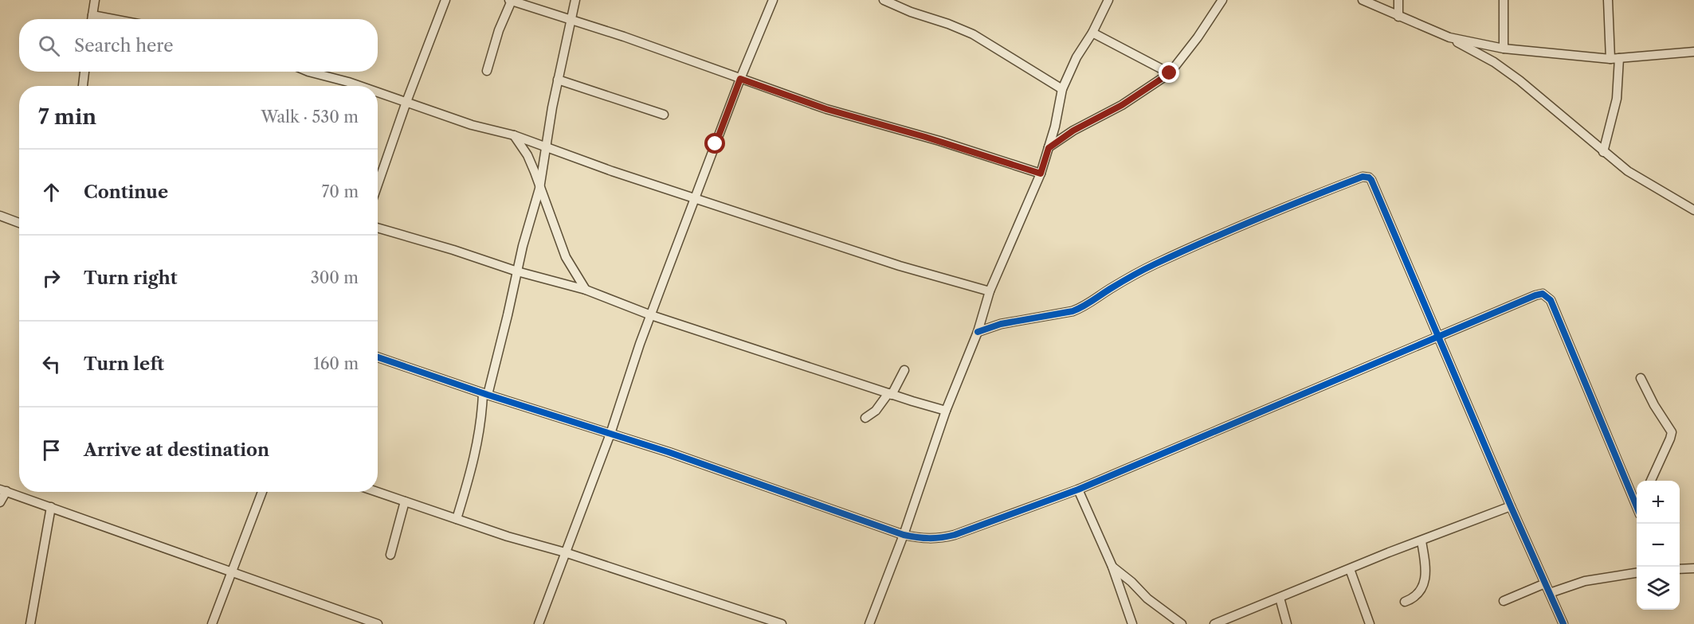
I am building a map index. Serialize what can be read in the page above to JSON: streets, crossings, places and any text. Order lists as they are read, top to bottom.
{
  "page": {
    "search": "Search here",
    "heading": ["7 min", "Walk · 530 m"],
    "list": [
      ["Continue", "70 m"],
      ["Turn right", "300 m"],
      ["Turn left", "160 m"],
      "Arrive at destination"
    ],
    "map_buttons": ["+", "−"]
  }
}
